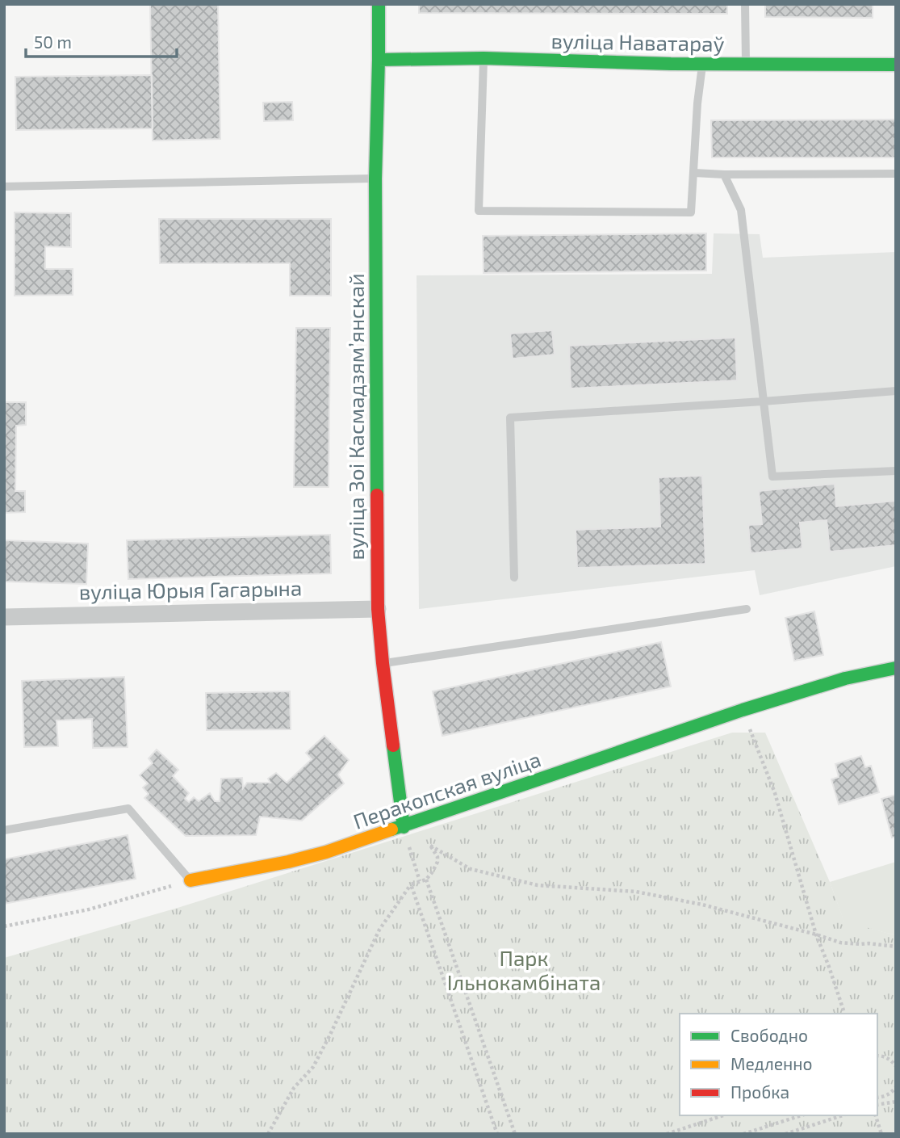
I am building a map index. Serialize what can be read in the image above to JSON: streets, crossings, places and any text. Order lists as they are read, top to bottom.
{
  "streets": {
    "street": [
      "вуліца Наватараў",
      "вуліца Зоі Касмадзямʼянскай",
      "вуліца Юрыя Гагарына",
      "Перакопская вуліца"
    ]
  },
  "crossings": [
    ["вуліца Наватараў", "вуліца Зоі Касмадзямʼянскай"],
    ["вуліца Зоі Касмадзямʼянскай", "вуліца Юрыя Гагарына"],
    ["вуліца Зоі Касмадзямʼянскай", "Перакопская вуліца"]
  ],
  "parks": ["Парк Ільнокамбіната"],
  "legend": ["Свободно", "Медленно", "Пробка"],
  "scale_bar": "50 m"
}
